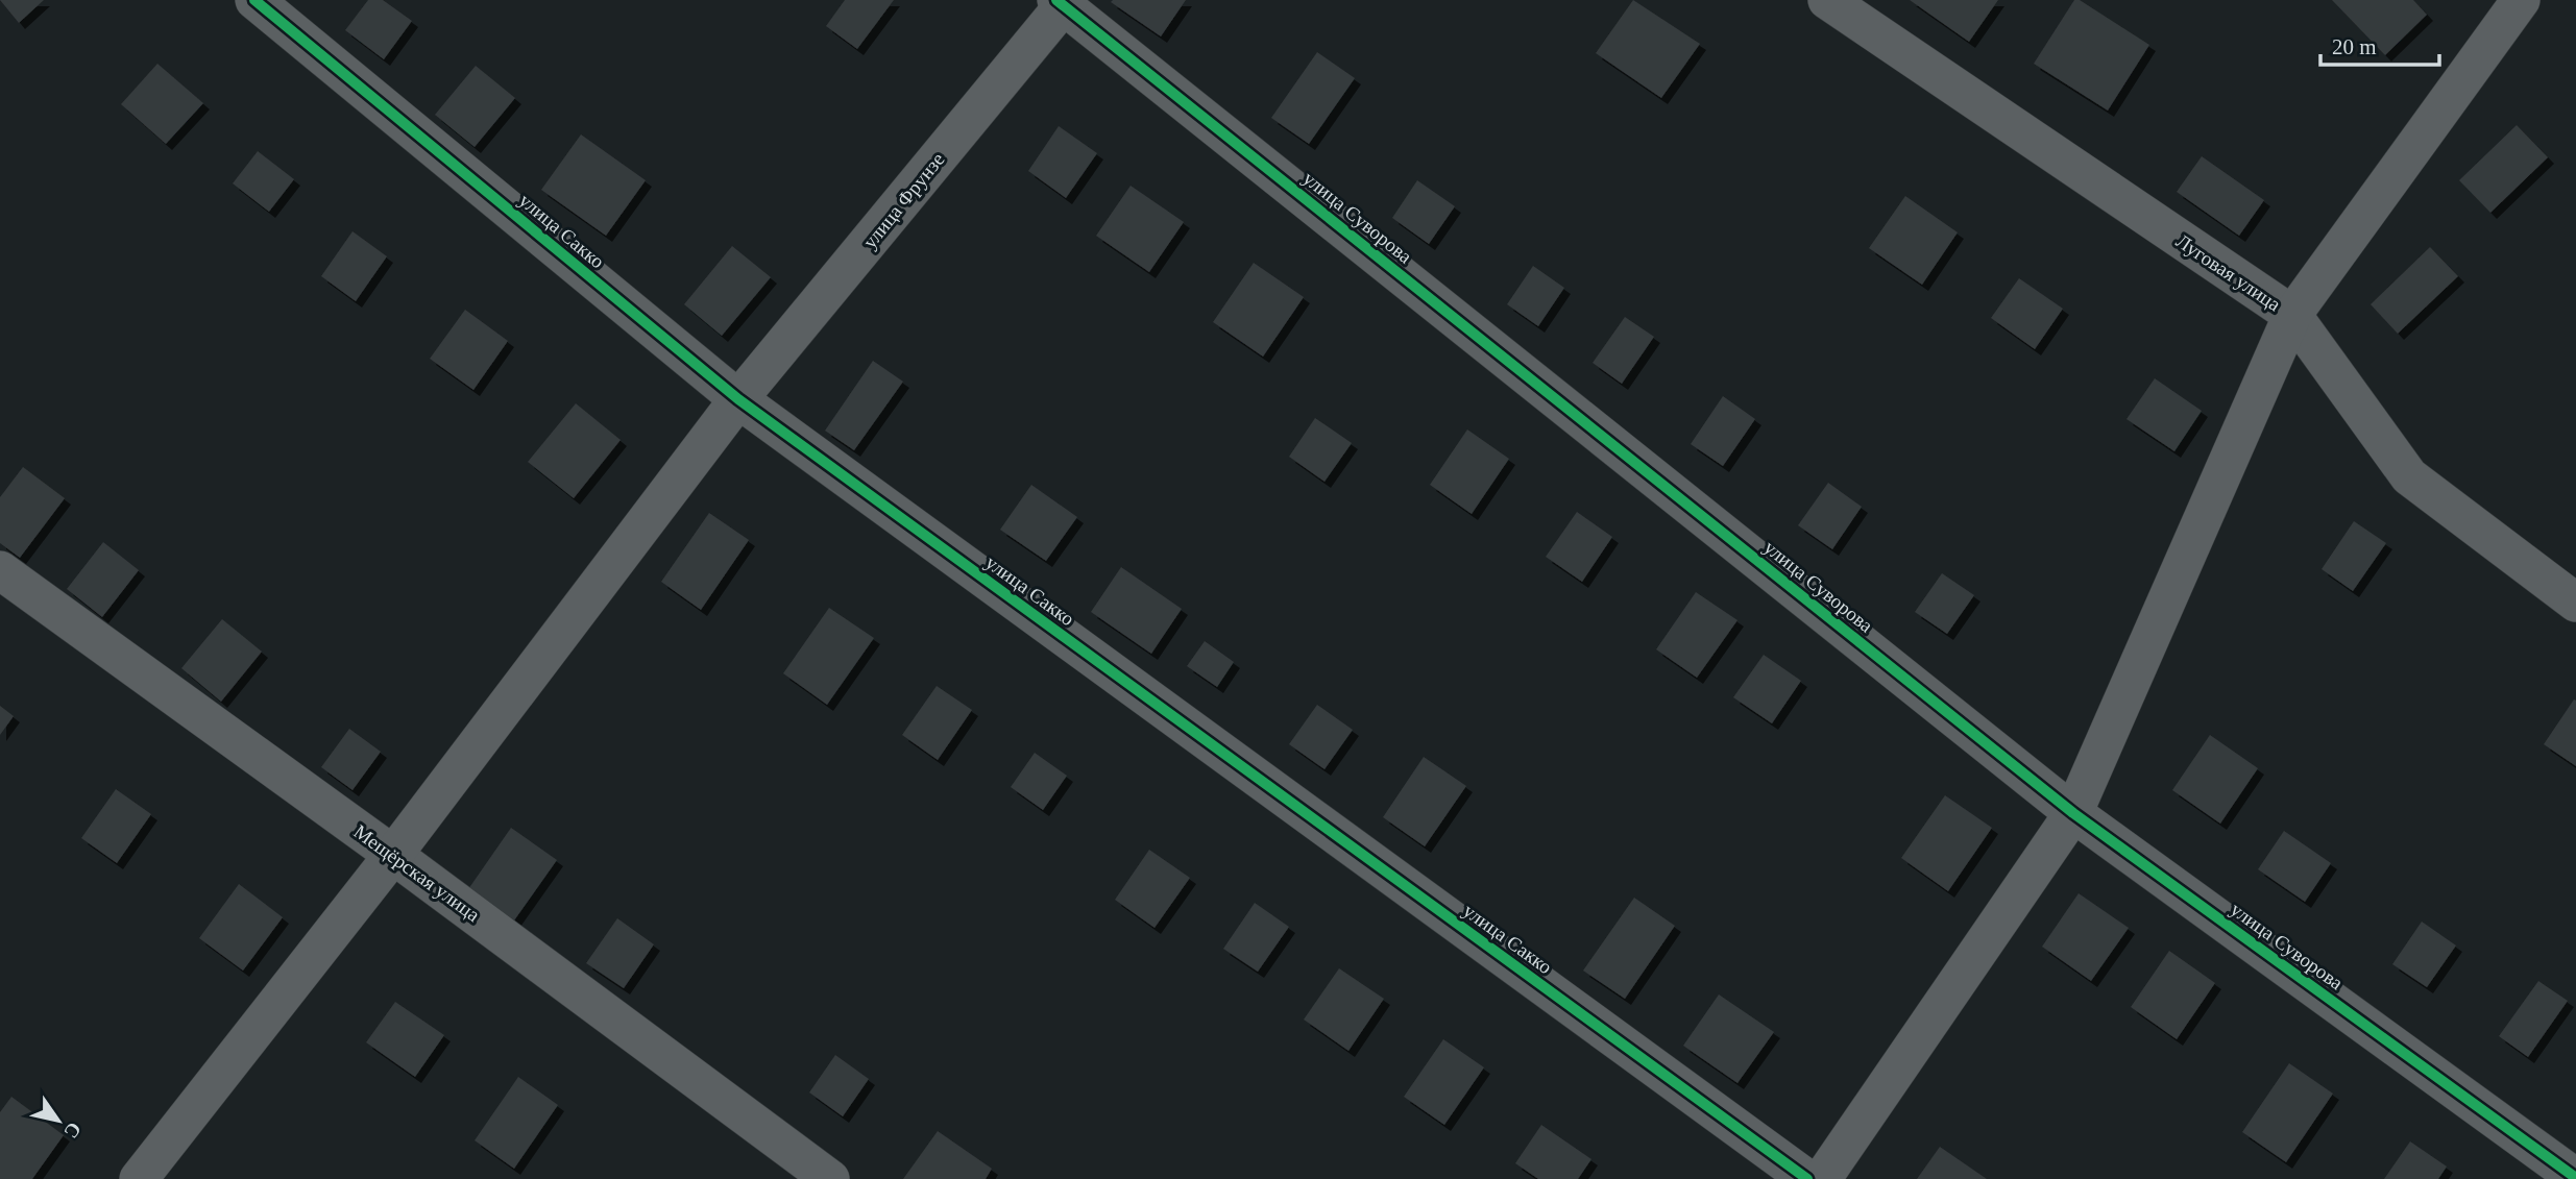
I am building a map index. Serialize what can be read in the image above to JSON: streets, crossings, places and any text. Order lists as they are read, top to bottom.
{
  "streets": {
    "street": [
      "улица Фрунзе",
      "улица Суворова",
      "улица Сакко",
      "Луговая улица",
      "Мещёрская улица"
    ]
  },
  "crossings": [
    ["улица Фрунзе", "улица Суворова"],
    ["улица Фрунзе", "улица Сакко"],
    ["улица Фрунзе", "Мещёрская улица"]
  ],
  "scale_bar": "20 m",
  "north": "bottom right"
}
